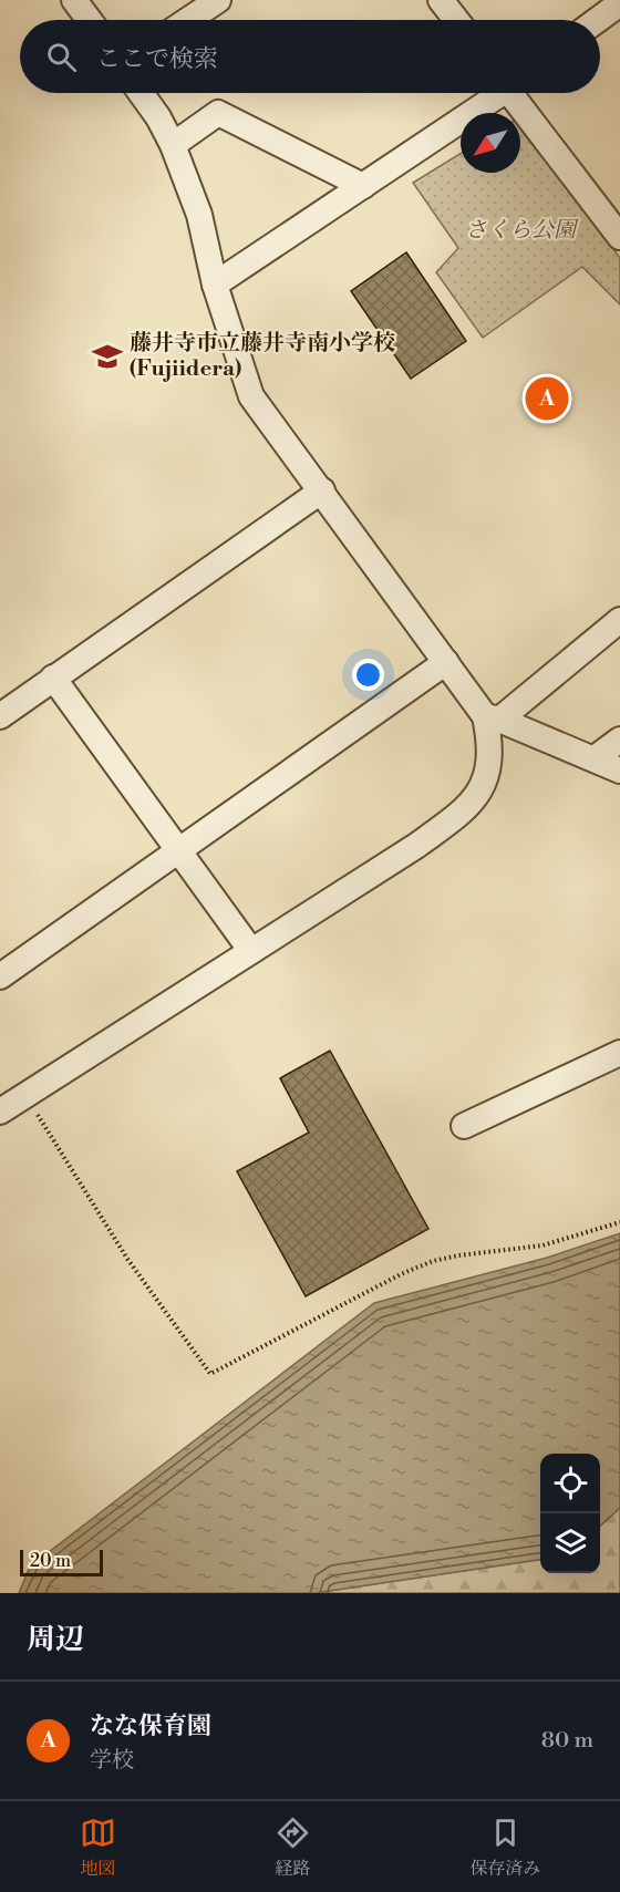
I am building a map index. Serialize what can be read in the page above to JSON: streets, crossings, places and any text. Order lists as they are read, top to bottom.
{
  "parks": ["さくら公園"],
  "places": {
    "school or university": ["藤井寺市立藤井寺南小学校 (Fujiidera)"]
  },
  "scale_bar": "20 m",
  "north": "bottom left",
  "page": {
    "search": "ここで検索",
    "pins": "A",
    "scale": "20 m",
    "heading": "周辺",
    "list": [
      {
        "mark": "A",
        "name": "なな保育園",
        "note": "学校",
        "value": "80 m"
      }
    ],
    "nav": ["地図", "経路", "保存済み"]
  }
}
